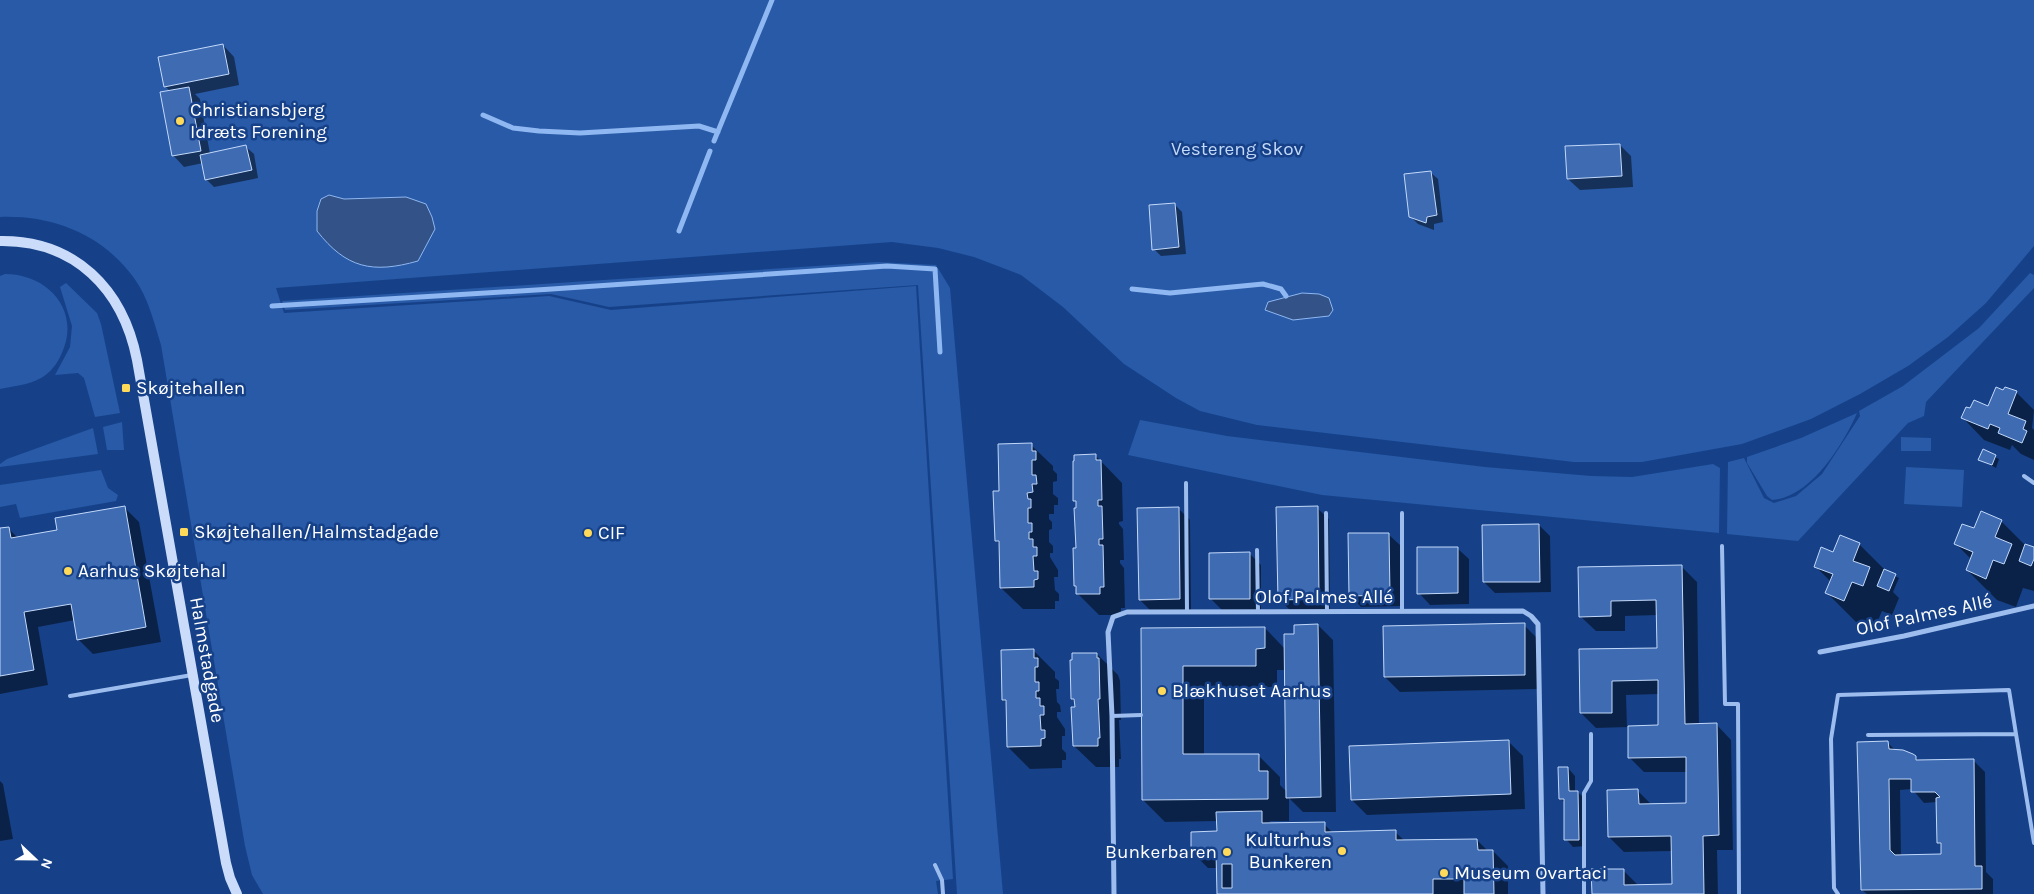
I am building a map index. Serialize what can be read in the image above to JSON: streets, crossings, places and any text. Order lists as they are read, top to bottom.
{
  "streets": {
    "street": ["Olof Palmes Allé", "Halmstadgade"]
  },
  "parks": ["Vestereng Skov"],
  "places": {
    "other": [
      "Christiansbjerg Idræts Forening",
      "CIF",
      "Aarhus Skøjtehal",
      "Blækhuset Aarhus",
      "Kulturhus Bunkeren",
      "Bunkerbaren",
      "Museum Ovartaci"
    ],
    "transit": ["Skøjtehallen", "Skøjtehallen/Halmstadgade"]
  },
  "north": "right"
}
